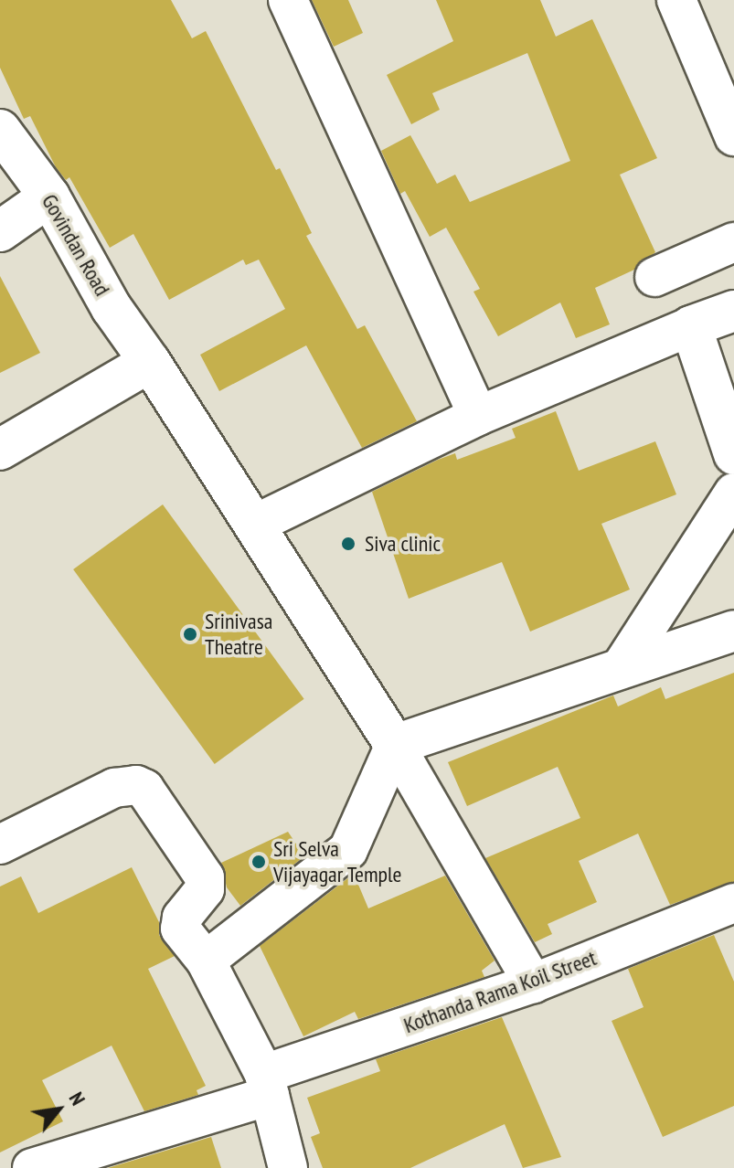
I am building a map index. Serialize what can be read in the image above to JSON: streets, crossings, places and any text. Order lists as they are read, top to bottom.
{
  "streets": {
    "street": ["Govindan Road", "Kothanda Rama Koil Street"]
  },
  "places": ["Siva clinic", "Srinivasa Theatre", "Sri Selva Vijayagar Temple"],
  "north": "top right"
}
